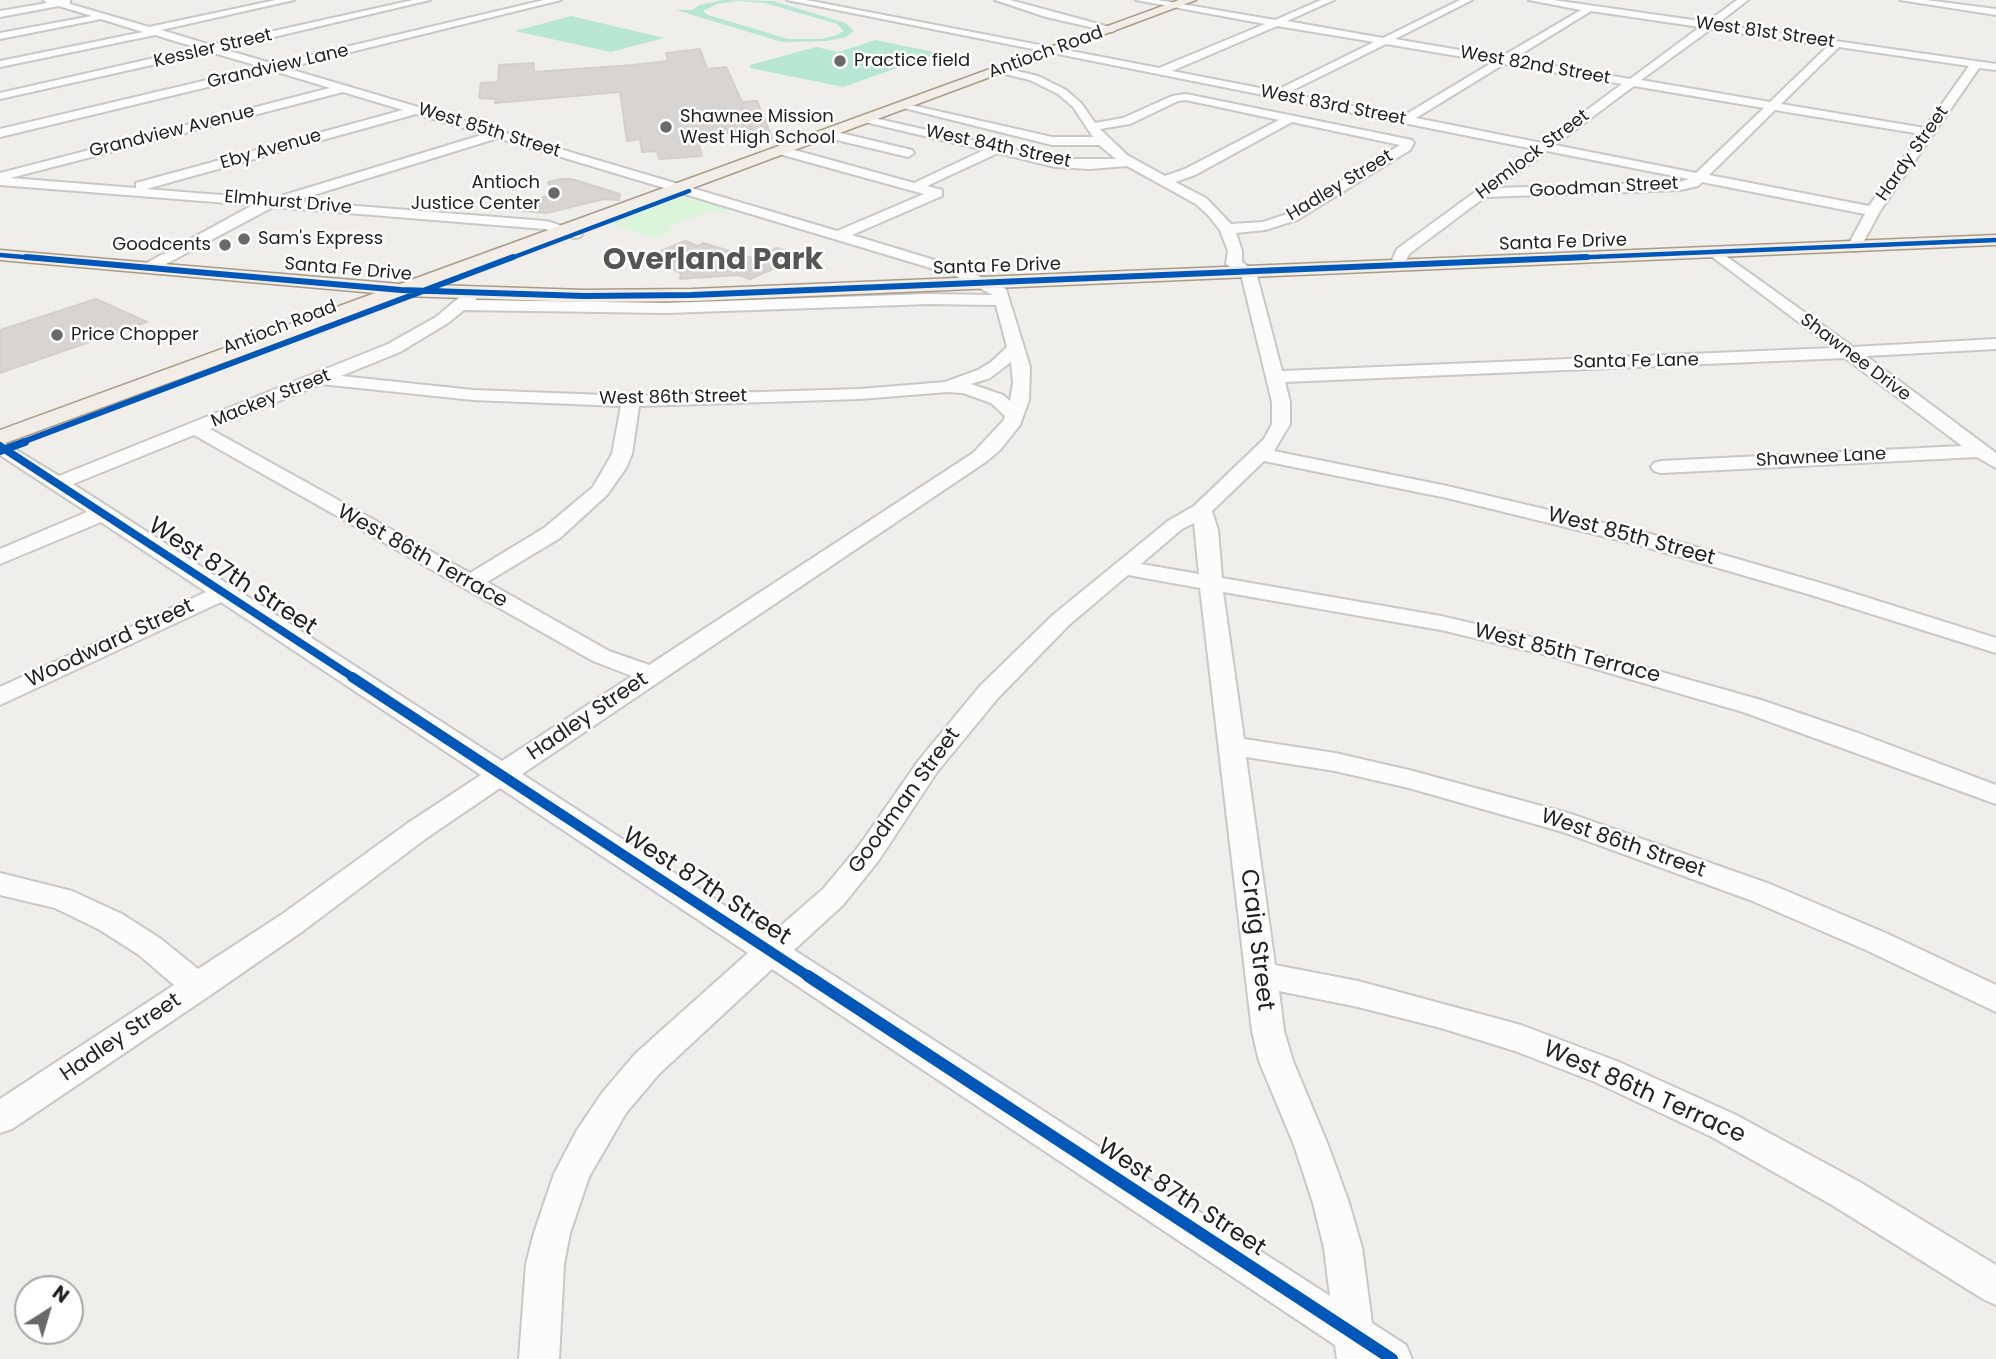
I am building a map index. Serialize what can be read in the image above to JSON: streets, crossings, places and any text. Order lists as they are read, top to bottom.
{
  "streets": {
    "main road": ["Antioch Road", "Santa Fe Drive"],
    "street": [
      "West 81st Street",
      "Kessler Street",
      "West 82nd Street",
      "Grandview Lane",
      "West 83rd Street",
      "West 85th Street",
      "Grandview Avenue",
      "West 84th Street",
      "Eby Avenue",
      "Hardy Street",
      "Hemlock Street",
      "Hadley Street",
      "Goodman Street",
      "Elmhurst Drive",
      "Shawnee Drive",
      "Santa Fe Lane",
      "West 86th Street",
      "Mackey Street",
      "Shawnee Lane",
      "West 86th Terrace",
      "West 87th Street",
      "Woodward Street",
      "West 85th Terrace",
      "Craig Street"
    ]
  },
  "crossings": [
    ["West 81st Street", "Hardy Street"],
    ["West 81st Street", "Hemlock Street"],
    ["West 81st Street", "Goodman Street"],
    ["Kessler Street", "West 85th Street"],
    ["Antioch Road", "West 82nd Street"],
    ["Antioch Road", "West 83rd Street"],
    ["Antioch Road", "West 85th Street"],
    ["Antioch Road", "West 84th Street"],
    ["Antioch Road", "Elmhurst Drive"],
    ["Antioch Road", "Santa Fe Drive"],
    ["Antioch Road", "West 87th Street"],
    ["West 82nd Street", "Hardy Street"],
    ["West 82nd Street", "Hemlock Street"],
    ["West 82nd Street", "Goodman Street"],
    ["Grandview Lane", "West 85th Street"],
    ["West 83rd Street", "Hardy Street"],
    ["West 83rd Street", "Hemlock Street"],
    ["West 83rd Street", "Hadley Street"],
    ["West 83rd Street", "Goodman Street"],
    ["West 85th Street", "Grandview Avenue"],
    ["West 85th Street", "Eby Avenue"],
    ["West 85th Street", "Hadley Street"],
    ["West 85th Street", "Goodman Street"],
    ["West 85th Street", "Santa Fe Drive"],
    ["Grandview Avenue", "Elmhurst Drive"],
    ["Eby Avenue", "Elmhurst Drive"],
    ["Hardy Street", "Santa Fe Drive"],
    ["Hemlock Street", "Goodman Street"],
    ["Hemlock Street", "Santa Fe Drive"],
    ["Hadley Street", "Goodman Street"],
    ["Hadley Street", "Santa Fe Drive"],
    ["Hadley Street", "West 86th Street"],
    ["Hadley Street", "West 86th Terrace"],
    ["Hadley Street", "West 87th Street"],
    ["Goodman Street", "Santa Fe Drive"],
    ["Goodman Street", "Santa Fe Lane"],
    ["Goodman Street", "West 87th Street"],
    ["Goodman Street", "West 85th Terrace"],
    ["Goodman Street", "Craig Street"],
    ["Santa Fe Drive", "Shawnee Drive"],
    ["Santa Fe Drive", "Mackey Street"],
    ["Shawnee Drive", "Santa Fe Lane"],
    ["Shawnee Drive", "Shawnee Lane"],
    ["West 86th Street", "Mackey Street"],
    ["West 86th Street", "Craig Street"],
    ["Mackey Street", "West 86th Terrace"],
    ["Mackey Street", "West 87th Street"],
    ["West 86th Terrace", "Craig Street"],
    ["West 87th Street", "Woodward Street"],
    ["West 87th Street", "Craig Street"],
    ["West 85th Terrace", "Craig Street"]
  ],
  "districts": ["Overland Park"],
  "places": [
    "Practice field",
    "Shawnee Mission West High School",
    "Antioch Justice Center",
    "Sam's Express",
    "Goodcents",
    "Price Chopper"
  ],
  "north": "top right"
}
